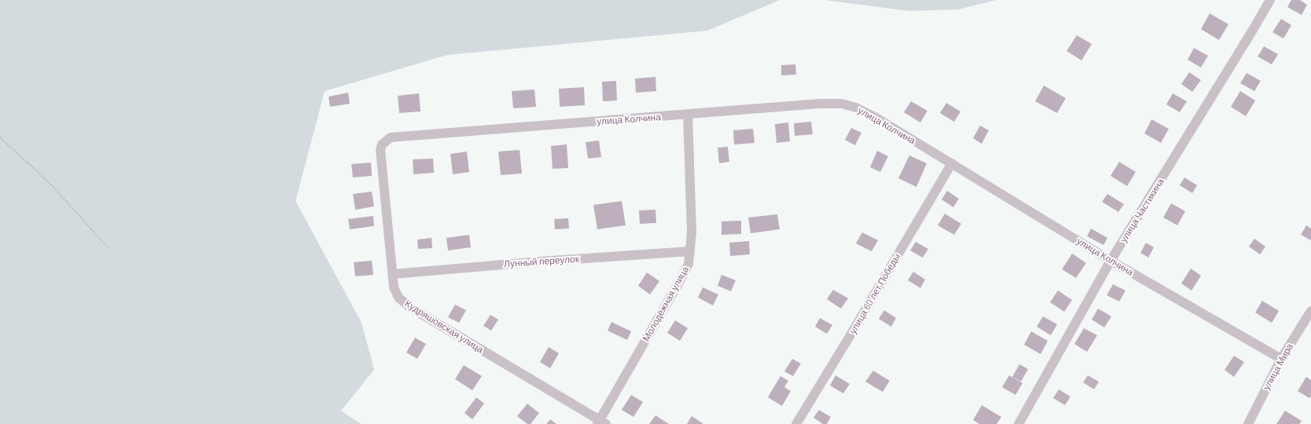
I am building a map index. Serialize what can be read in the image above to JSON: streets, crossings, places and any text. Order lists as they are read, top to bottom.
{
  "streets": {
    "street": [
      "улица Колчина",
      "улица Частикина",
      "Лунный переулок",
      "улица 60 лет Победы",
      "Молодёжная улица",
      "Кудряшовская улица",
      "улица Мира"
    ]
  },
  "crossings": [
    ["улица Колчина", "улица Частикина"],
    ["улица Колчина", "улица 60 лет Победы"],
    ["улица Колчина", "Молодёжная улица"],
    ["улица Колчина", "Кудряшовская улица"],
    ["улица Колчина", "улица Мира"],
    ["Лунный переулок", "Молодёжная улица"],
    ["Лунный переулок", "Кудряшовская улица"],
    ["Молодёжная улица", "Кудряшовская улица"]
  ]
}
